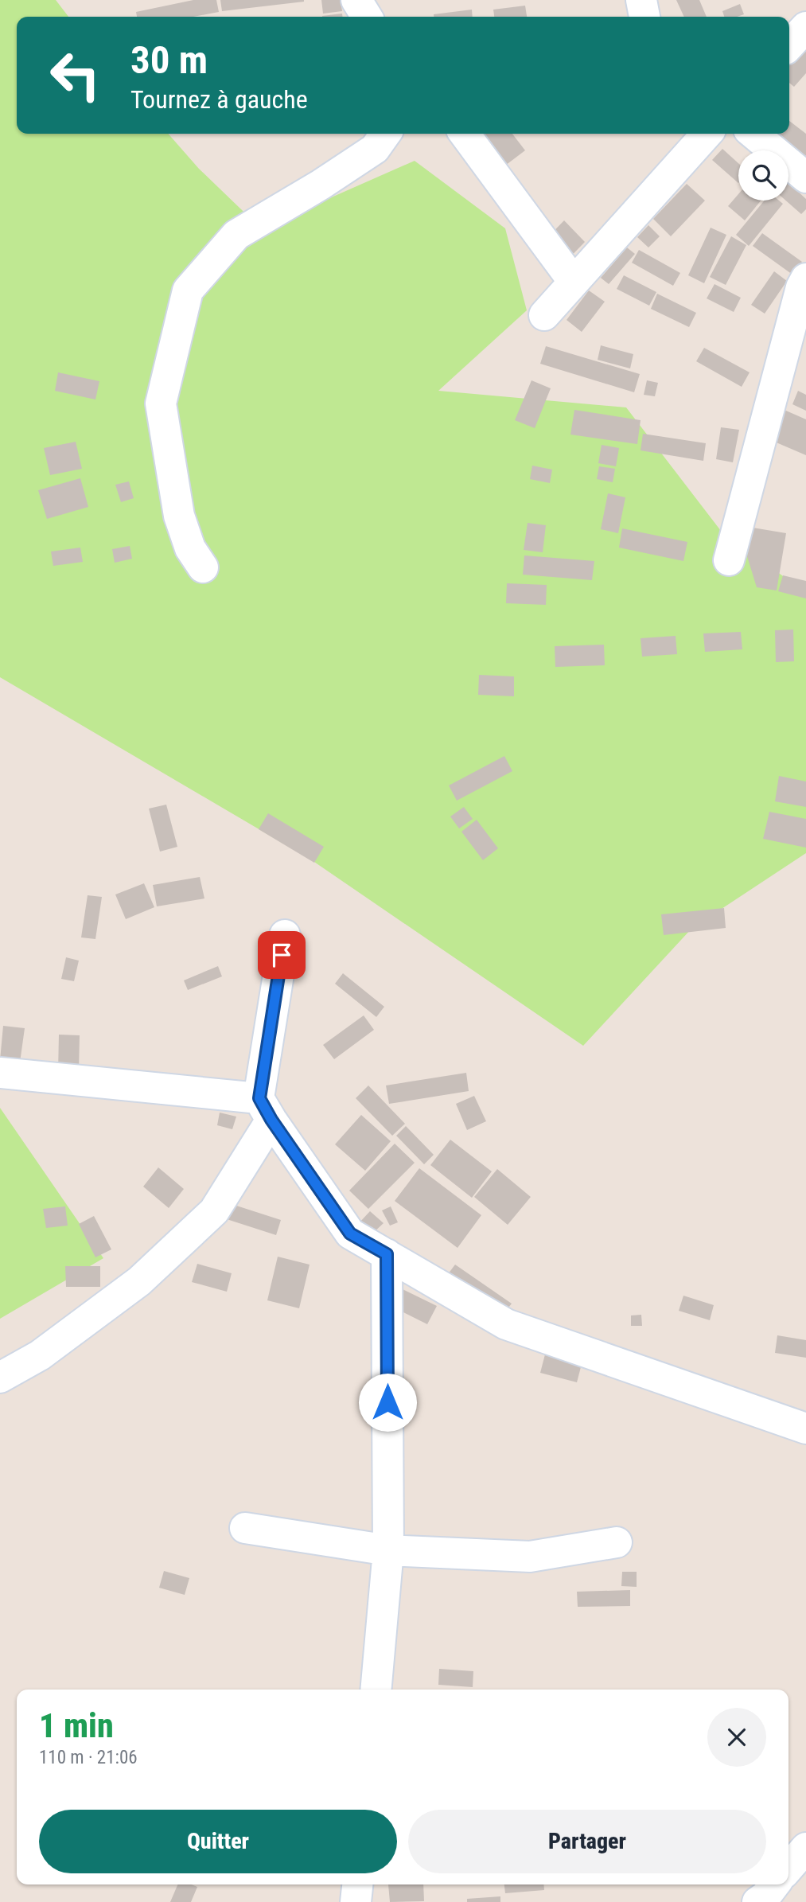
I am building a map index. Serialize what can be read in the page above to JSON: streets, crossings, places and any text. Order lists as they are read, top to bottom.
{
  "page": {
    "turn": ["30 m", "Tournez à gauche"],
    "heading": ["1 min", "110 m · 21:06"],
    "buttons": ["Quitter", "Partager"]
  }
}
